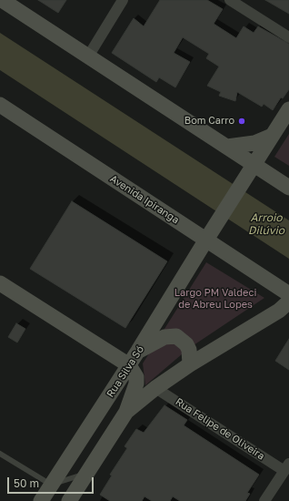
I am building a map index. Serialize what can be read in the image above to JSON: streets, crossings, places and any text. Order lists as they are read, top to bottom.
{
  "streets": {
    "main road": ["Avenida Ipiranga", "Rua Silva Só"],
    "street": ["Rua Felipe de Oliveira"]
  },
  "crossings": [
    ["Avenida Ipiranga", "Rua Silva Só"]
  ],
  "water": ["Arroio Dilúvio"],
  "parks": ["Largo PM Valdeci de Abreu Lopes"],
  "places": ["Bom Carro"],
  "scale_bar": "50 m"
}
